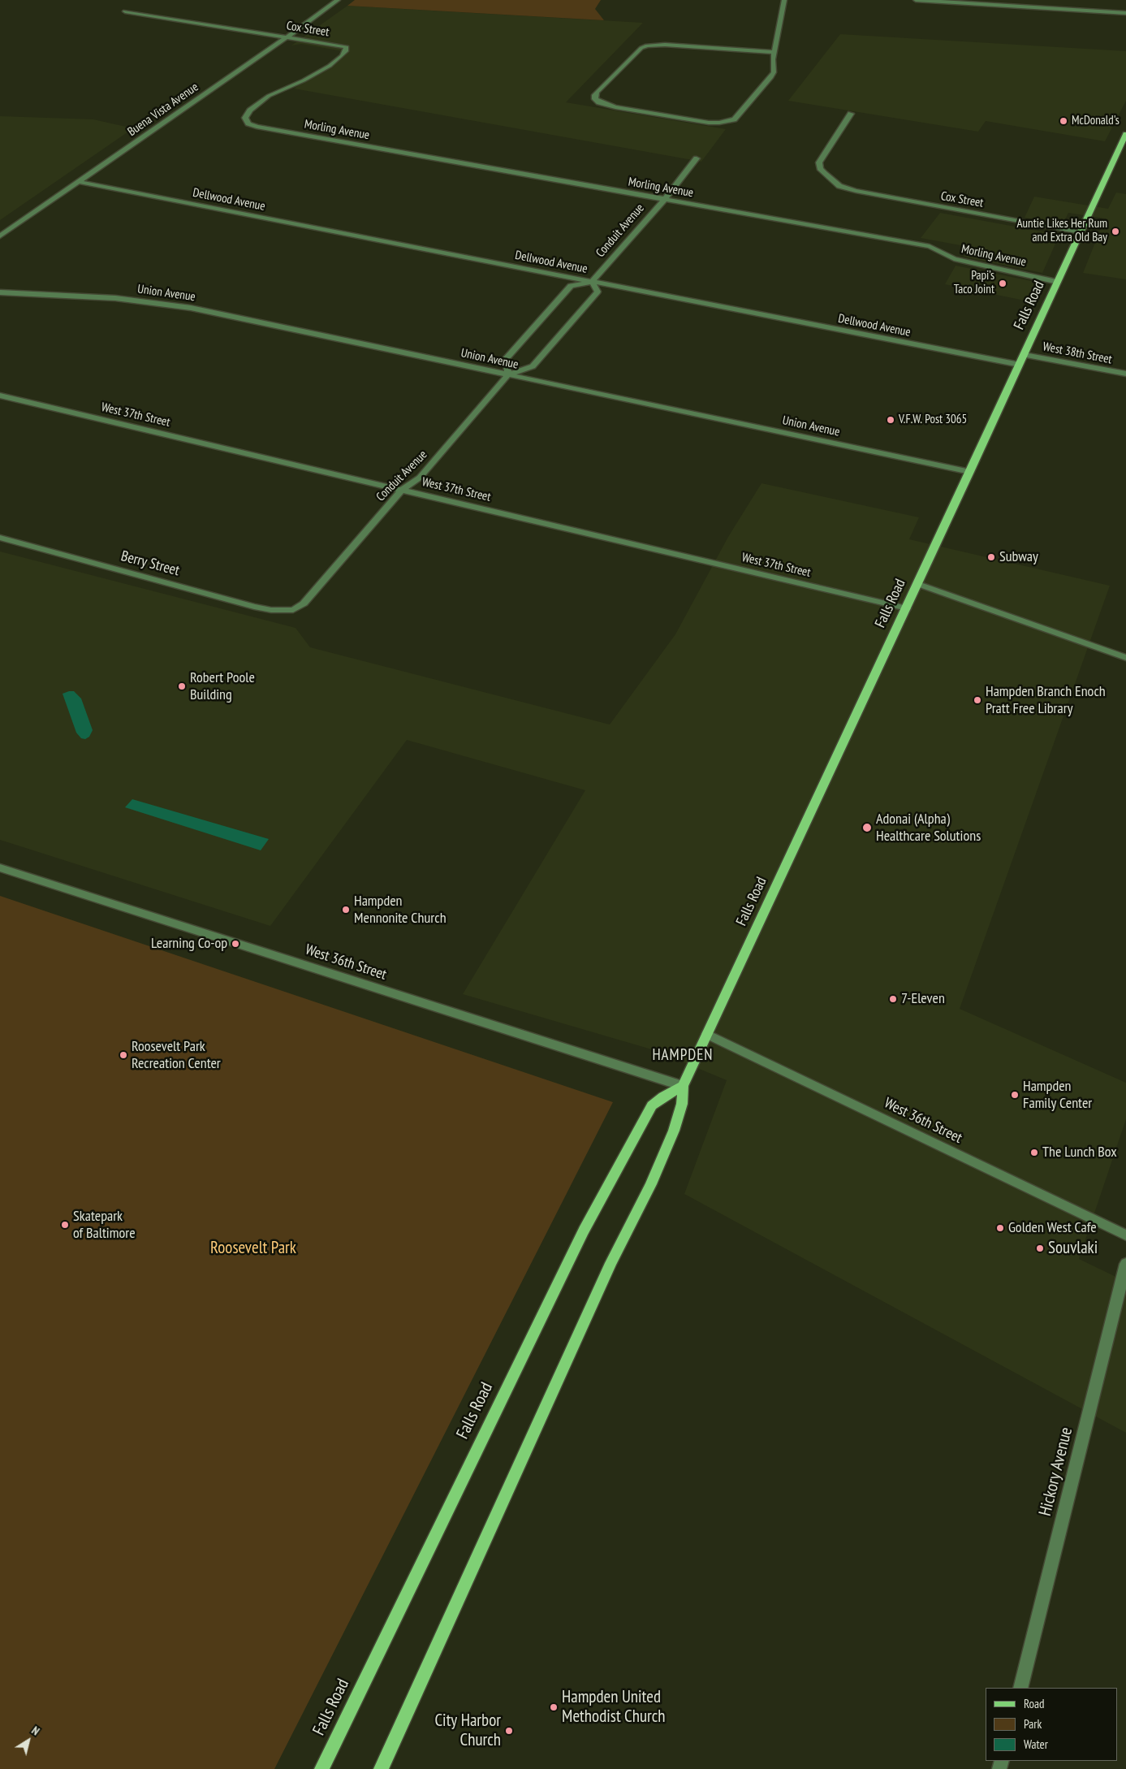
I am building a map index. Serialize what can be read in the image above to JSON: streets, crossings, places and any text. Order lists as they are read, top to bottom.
{
  "streets": {
    "main road": ["Falls Road"],
    "street": [
      "Cox Street",
      "Buena Vista Avenue",
      "Morling Avenue",
      "Dellwood Avenue",
      "Conduit Avenue",
      "Union Avenue",
      "West 38th Street",
      "West 37th Street",
      "Berry Street",
      "West 36th Street",
      "Hickory Avenue"
    ]
  },
  "crossings": [
    ["Cox Street", "Buena Vista Avenue"],
    ["Cox Street", "Morling Avenue"],
    ["Cox Street", "Falls Road"],
    ["Buena Vista Avenue", "Dellwood Avenue"],
    ["Morling Avenue", "Conduit Avenue"],
    ["Morling Avenue", "Falls Road"],
    ["Dellwood Avenue", "Conduit Avenue"],
    ["Dellwood Avenue", "Falls Road"],
    ["Conduit Avenue", "Union Avenue"],
    ["Conduit Avenue", "West 37th Street"],
    ["Conduit Avenue", "Berry Street"],
    ["Union Avenue", "Falls Road"],
    ["Falls Road", "West 38th Street"],
    ["Falls Road", "West 37th Street"],
    ["Falls Road", "West 36th Street"]
  ],
  "districts": ["HAMPDEN"],
  "parks": ["Roosevelt Park"],
  "places": [
    "McDonald's",
    "Auntie Likes Her Rum and Extra Old Bay",
    "Papi’s Taco Joint",
    "V.F.W. Post 3065",
    "Subway",
    "Robert Poole Building",
    "Hampden Branch Enoch Pratt Free Library",
    "Adonai (Alpha) Healthcare Solutions",
    "Hampden Mennonite Church",
    "Learning Co-op",
    "7-Eleven",
    "Roosevelt Park Recreation Center",
    "Hampden Family Center",
    "The Lunch Box",
    "Skatepark of Baltimore",
    "Golden West Cafe",
    "Souvlaki",
    "Hampden United Methodist Church",
    "City Harbor Church"
  ],
  "legend": ["Road", "Park", "Water"],
  "north": "top right"
}
